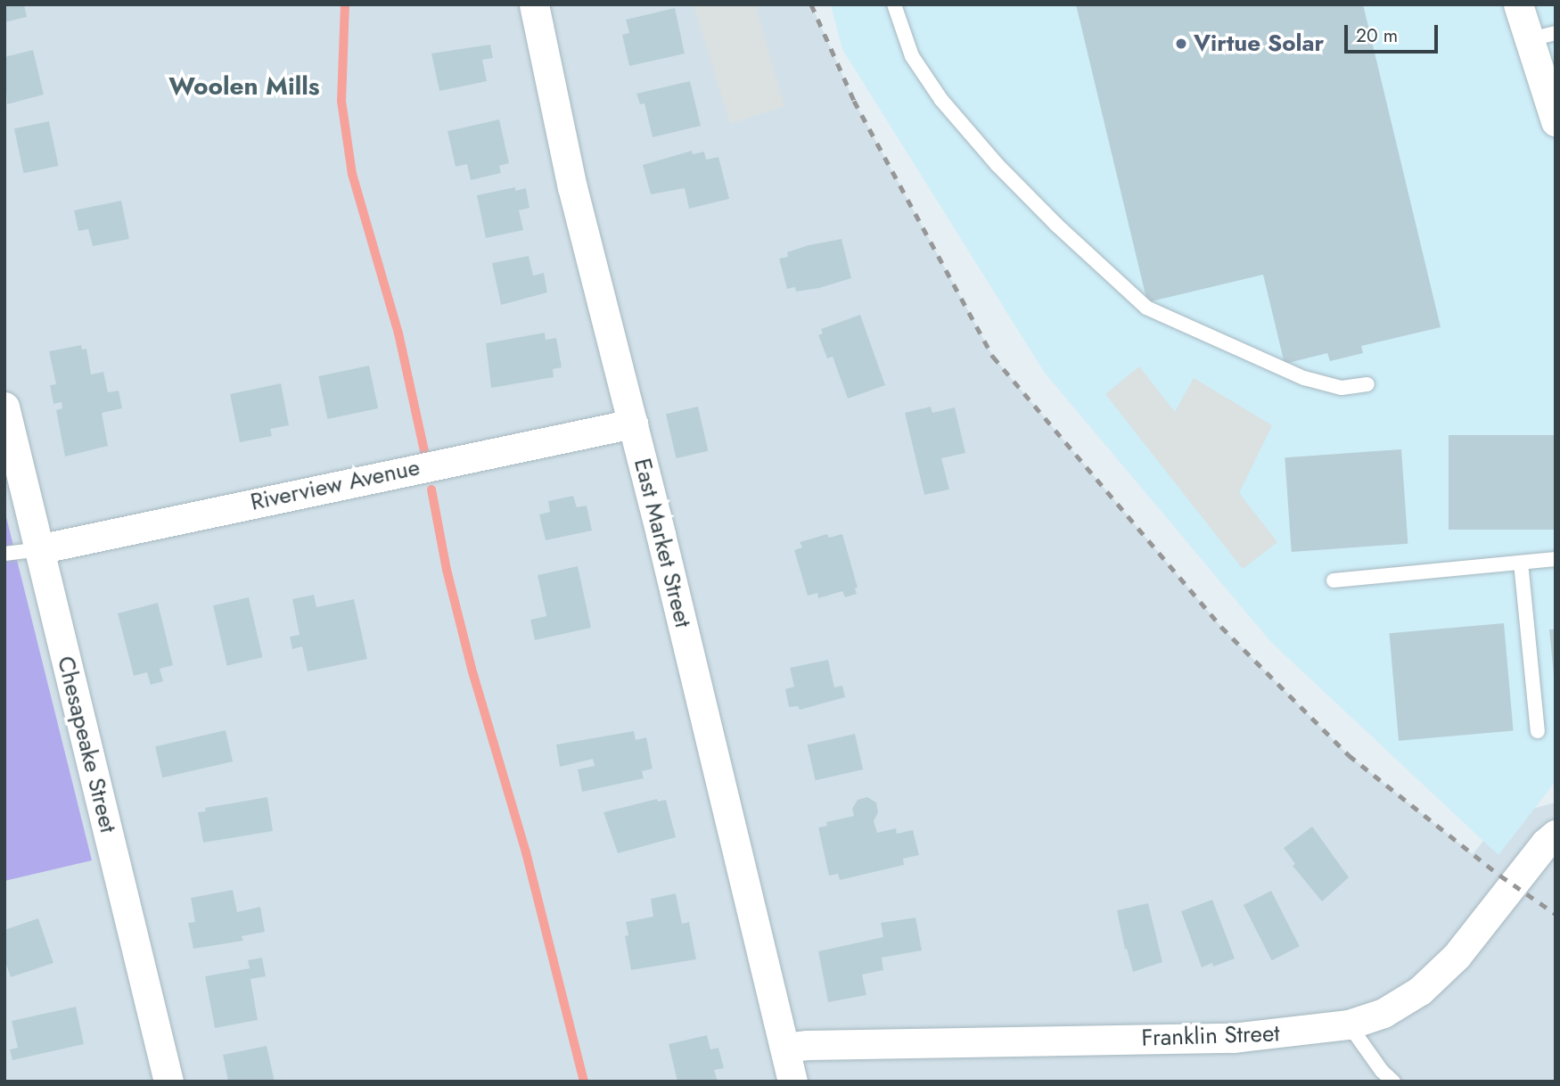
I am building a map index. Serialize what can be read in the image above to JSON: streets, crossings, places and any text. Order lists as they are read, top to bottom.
{
  "streets": {
    "street": [
      "Riverview Avenue",
      "East Market Street",
      "Chesapeake Street",
      "Franklin Street"
    ]
  },
  "crossings": [
    ["Riverview Avenue", "East Market Street"],
    ["Riverview Avenue", "Chesapeake Street"],
    ["East Market Street", "Franklin Street"]
  ],
  "districts": ["Woolen Mills"],
  "places": ["Virtue Solar"],
  "scale_bar": "20 m"
}
